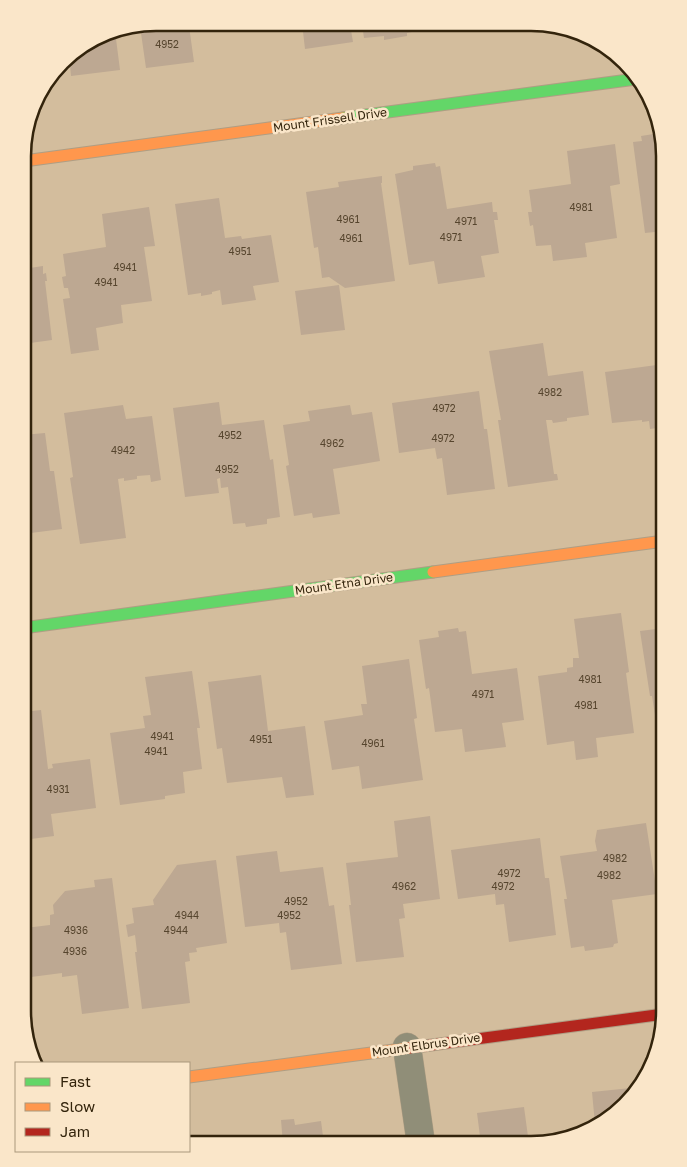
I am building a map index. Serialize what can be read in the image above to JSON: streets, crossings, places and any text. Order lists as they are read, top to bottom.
{
  "streets": {
    "street": ["Mount Frissell Drive", "Mount Etna Drive", "Mount Elbrus Drive"]
  },
  "house_numbers": [
    "4952",
    "4981",
    "4961",
    "4971",
    "4971",
    "4961",
    "4951",
    "4941",
    "4941",
    "4982",
    "4972",
    "4952",
    "4972",
    "4962",
    "4942",
    "4952",
    "4981",
    "4971",
    "4981",
    "4941",
    "4951",
    "4961",
    "4941",
    "4931",
    "4982",
    "4972",
    "4982",
    "4962",
    "4972",
    "4952",
    "4944",
    "4952",
    "4936",
    "4944",
    "4936"
  ],
  "legend": ["Fast", "Slow", "Jam"]
}
